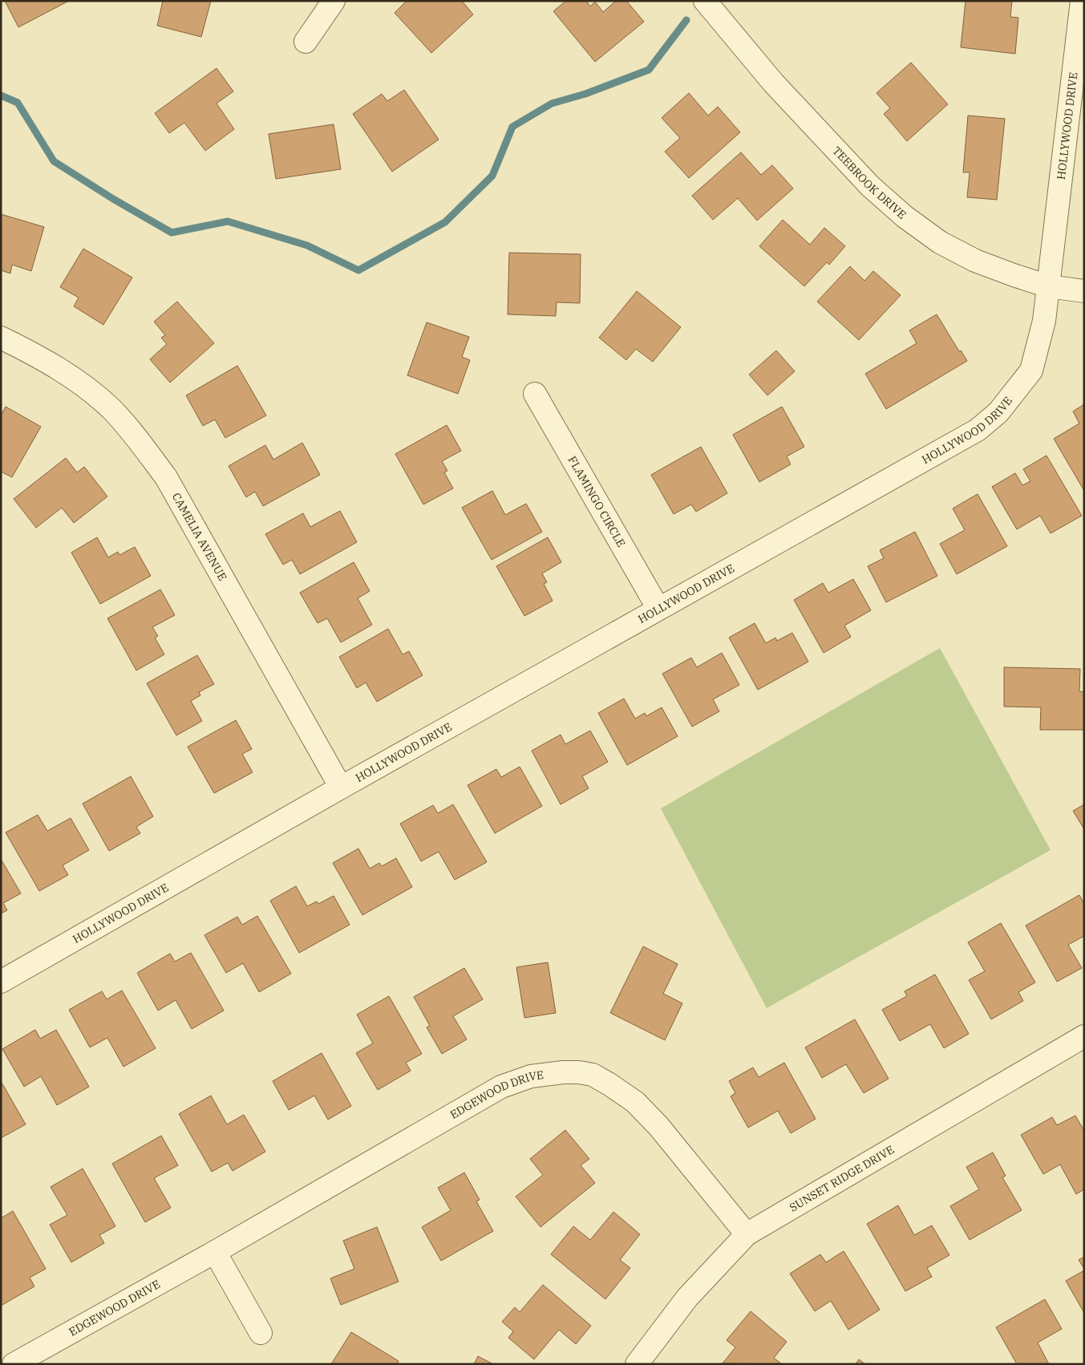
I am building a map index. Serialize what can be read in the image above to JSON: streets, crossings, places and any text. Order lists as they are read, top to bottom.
{
  "streets": {
    "street": [
      "HOLLYWOOD DRIVE",
      "TEEBROOK DRIVE",
      "FLAMINGO CIRCLE",
      "CAMELIA AVENUE",
      "EDGEWOOD DRIVE",
      "SUNSET RIDGE DRIVE"
    ]
  },
  "crossings": [
    ["HOLLYWOOD DRIVE", "TEEBROOK DRIVE"],
    ["HOLLYWOOD DRIVE", "FLAMINGO CIRCLE"],
    ["HOLLYWOOD DRIVE", "CAMELIA AVENUE"],
    ["EDGEWOOD DRIVE", "SUNSET RIDGE DRIVE"]
  ]
}
